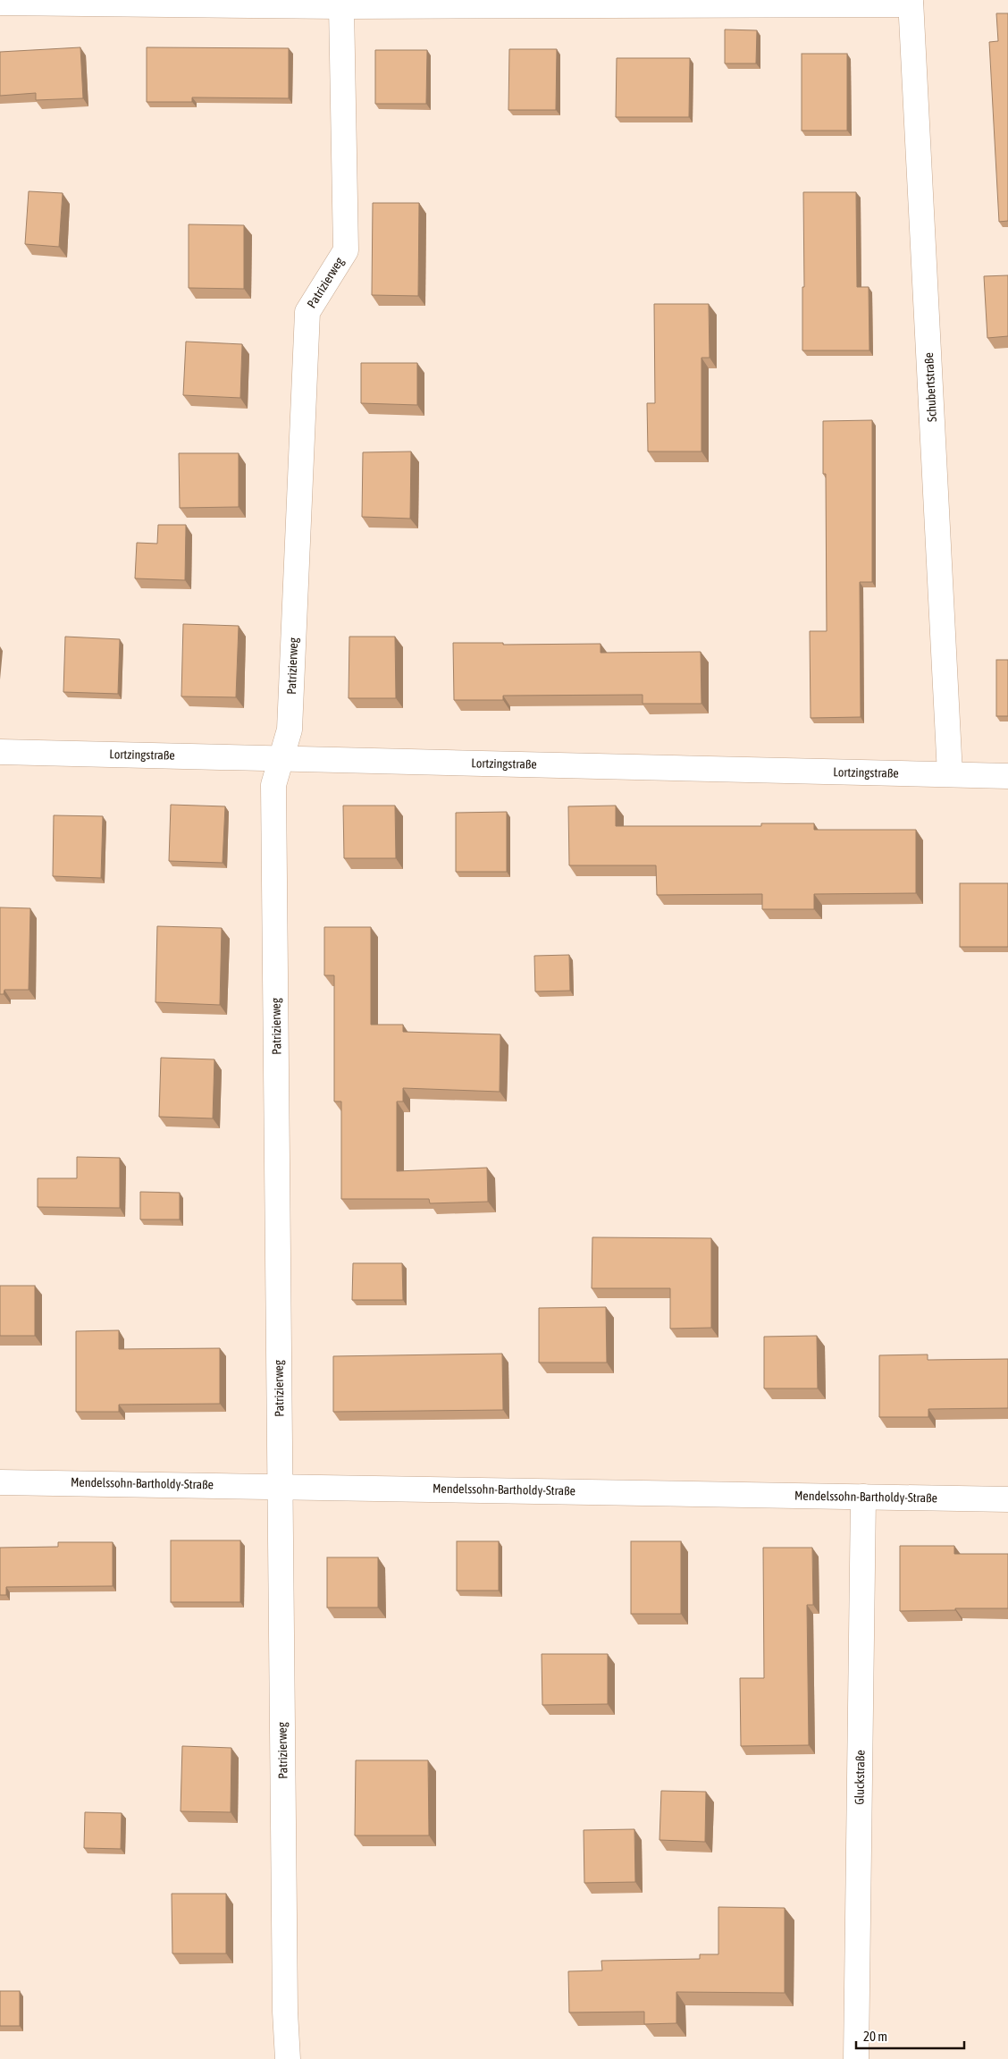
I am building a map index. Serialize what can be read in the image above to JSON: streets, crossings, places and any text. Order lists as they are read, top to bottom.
{
  "streets": {
    "street": [
      "Patrizierweg",
      "Schubertstraße",
      "Lortzingstraße",
      "Mendelssohn-Bartholdy-Straße",
      "Gluckstraße"
    ]
  },
  "crossings": [
    ["Patrizierweg", "Lortzingstraße"],
    ["Patrizierweg", "Mendelssohn-Bartholdy-Straße"],
    ["Schubertstraße", "Lortzingstraße"],
    ["Mendelssohn-Bartholdy-Straße", "Gluckstraße"]
  ],
  "scale_bar": "20 m"
}
